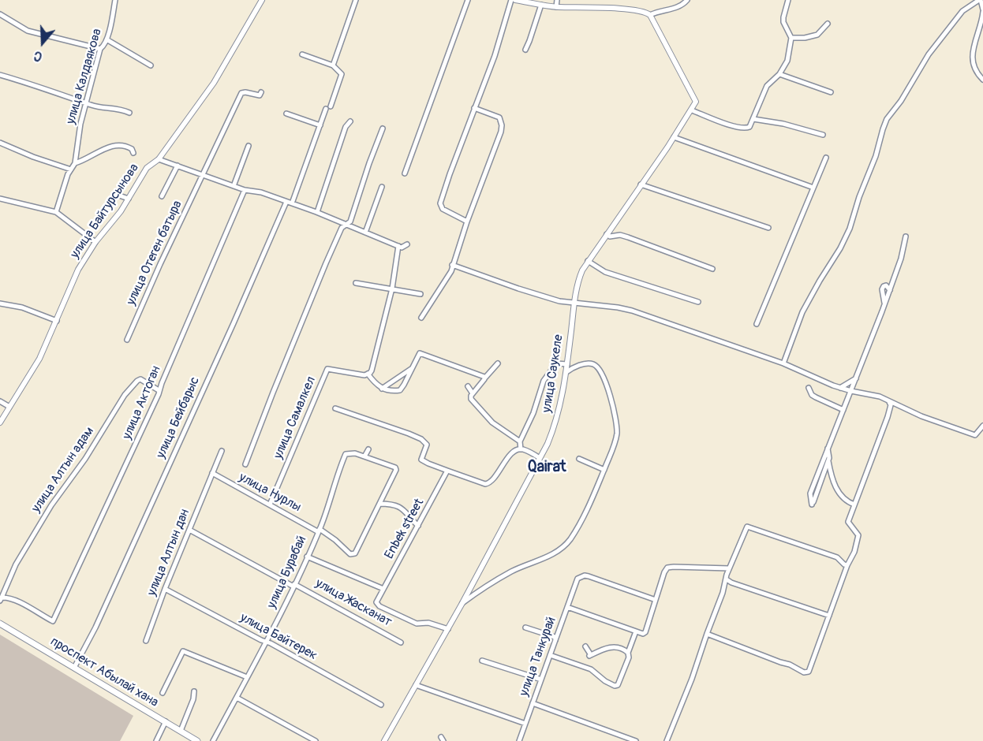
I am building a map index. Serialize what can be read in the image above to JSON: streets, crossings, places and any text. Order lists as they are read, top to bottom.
{
  "streets": {
    "main road": ["проспект Абылай хана"],
    "street": [
      "улица Калдаякова",
      "улица Байтурсынова",
      "улица Отеген батыра",
      "улица Саукеле",
      "улица Актоган",
      "улица Бейбарыс",
      "улица Самалкел",
      "улица Алтын адам",
      "улица Нурлы",
      "Enbek street",
      "улица Алтын дан",
      "улица Бурабай",
      "улица Жасканат",
      "улица Байтерек",
      "улица Танкурай"
    ]
  },
  "crossings": [
    ["улица Актоган", "улица Алтын адам"],
    ["улица Бейбарыс", "проспект Абылай хана"],
    ["улица Самалкел", "улица Нурлы"],
    ["улица Нурлы", "улица Алтын дан"],
    ["улица Нурлы", "улица Бурабай"],
    ["улица Алтын дан", "улица Жасканат"],
    ["улица Алтын дан", "улица Байтерек"],
    ["улица Бурабай", "улица Жасканат"],
    ["улица Бурабай", "улица Байтерек"]
  ],
  "districts": ["Qairat"],
  "north": "bottom"
}
